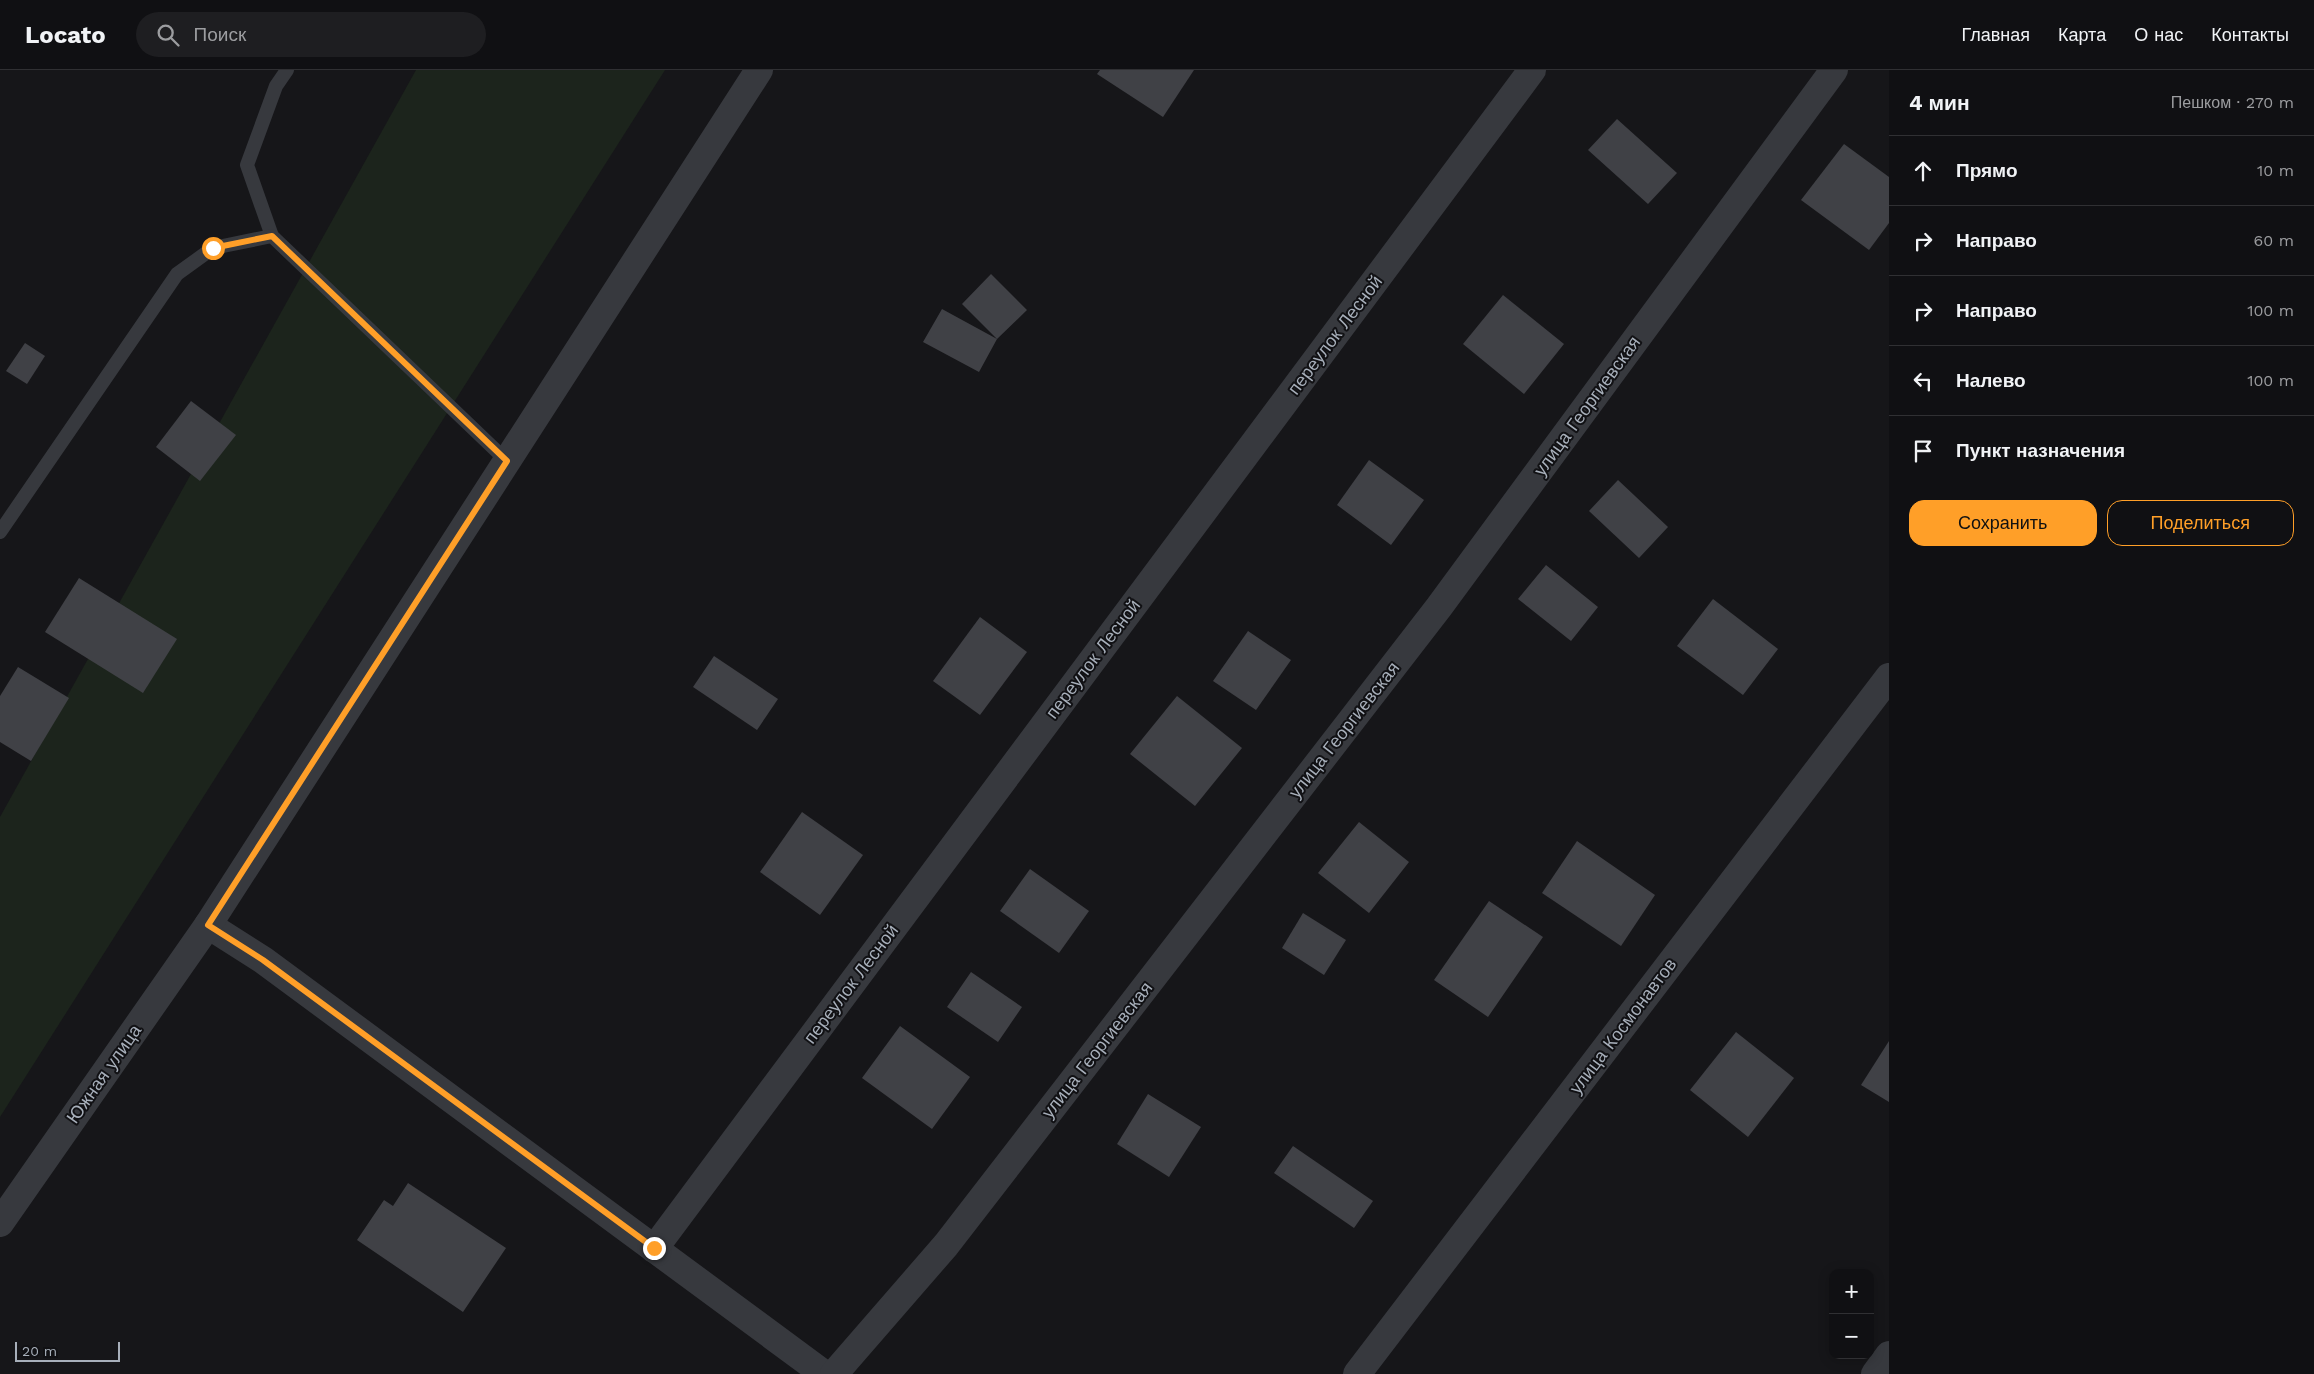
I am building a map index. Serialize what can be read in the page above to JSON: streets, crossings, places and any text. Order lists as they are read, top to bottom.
{
  "streets": {
    "street": [
      "переулок Лесной",
      "улица Георгиевская",
      "улица Космонавтов",
      "Южная улица"
    ]
  },
  "scale_bar": "20 m",
  "page": {
    "header": "Locato",
    "search": "Поиск",
    "nav": [
      "Главная",
      "Карта",
      "О нас",
      "Контакты"
    ],
    "heading": ["4 мин", "Пешком · 270 m"],
    "list": [
      ["Прямо", "10 m"],
      ["Направо", "60 m"],
      ["Направо", "100 m"],
      ["Налево", "100 m"],
      "Пункт назначения"
    ],
    "buttons": ["Сохранить", "Поделиться"],
    "map_buttons": ["+", "−"],
    "scale": "20 m"
  }
}
